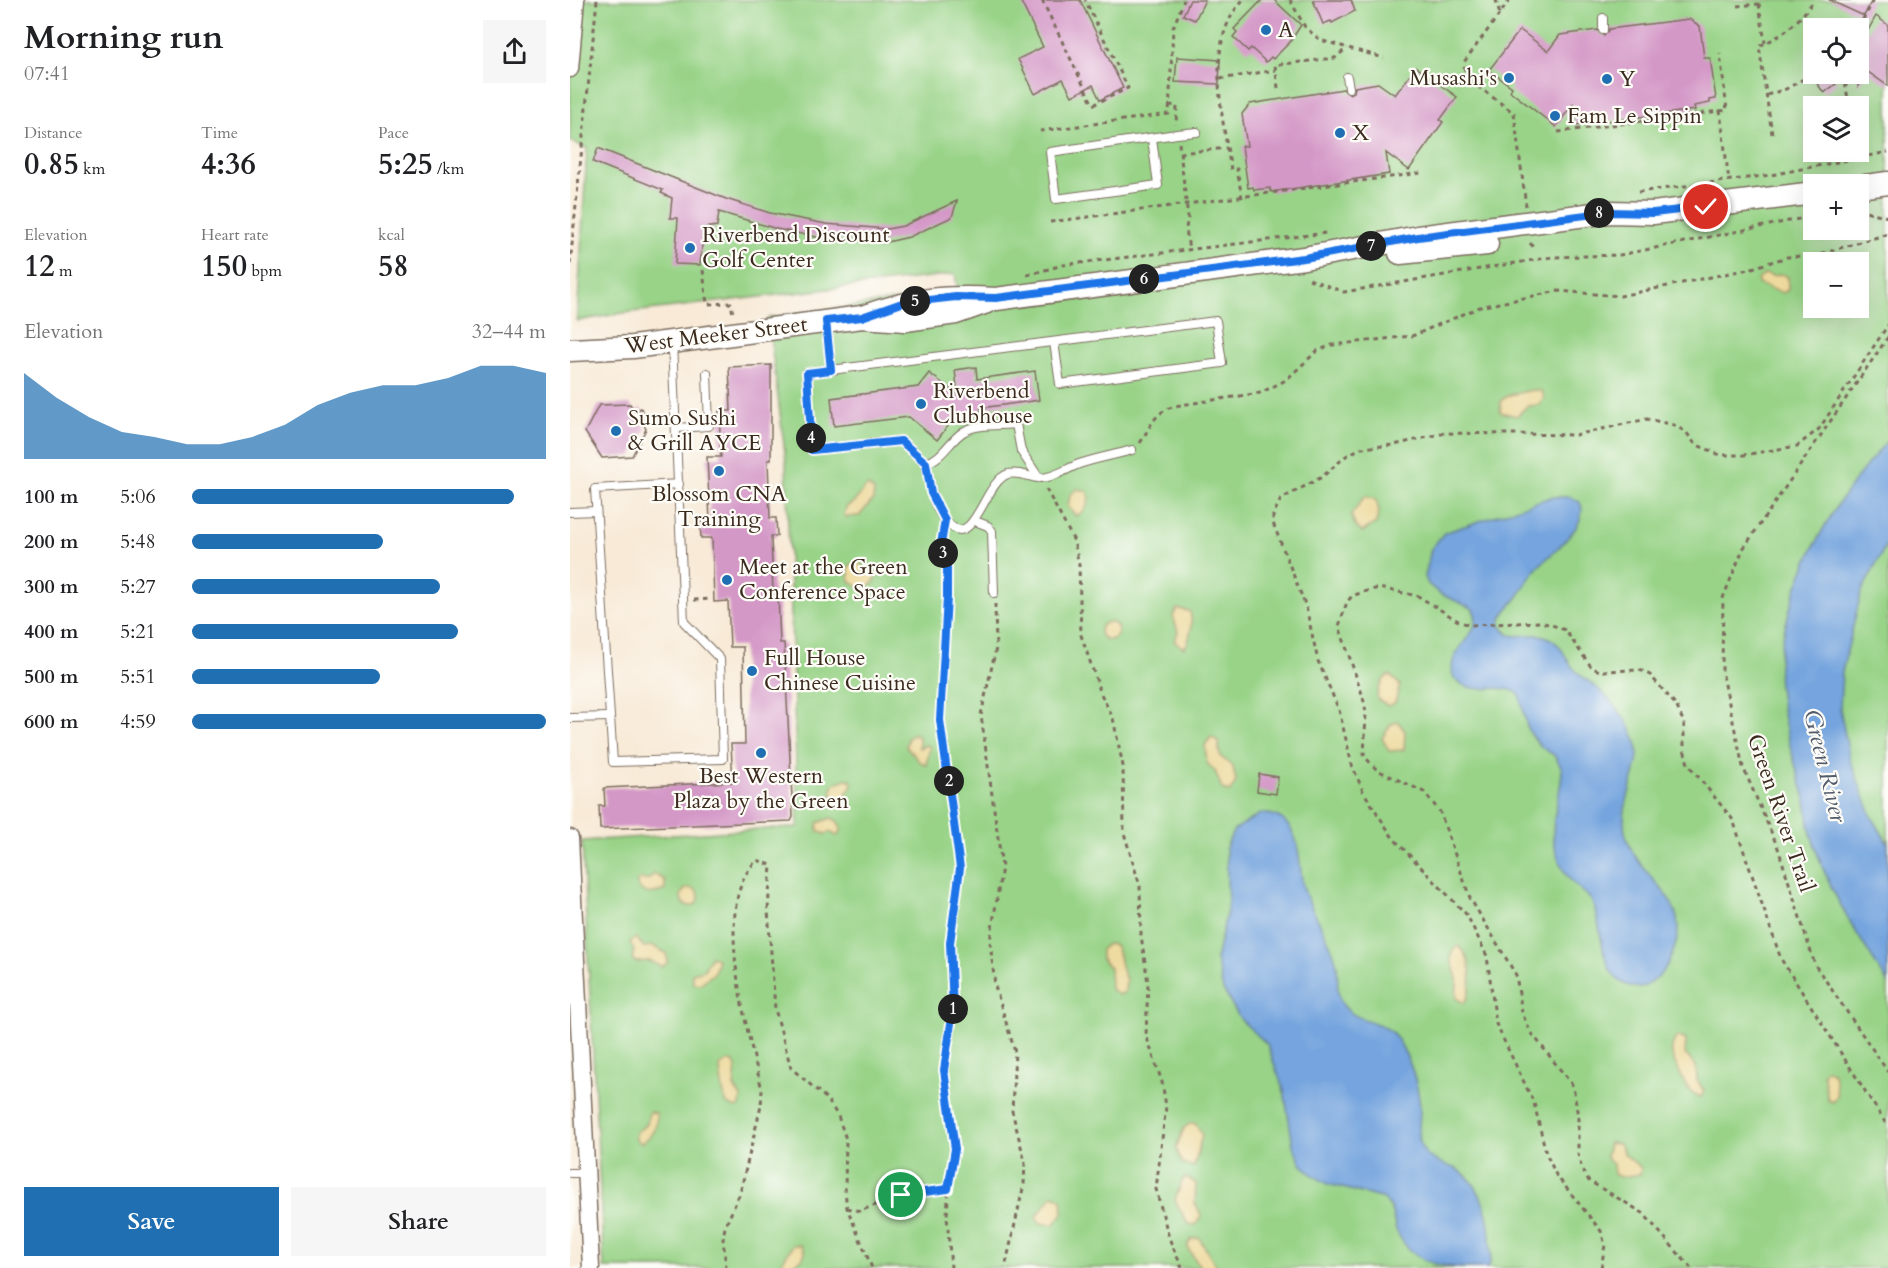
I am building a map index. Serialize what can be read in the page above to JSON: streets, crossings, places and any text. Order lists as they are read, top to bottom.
{
  "streets": {
    "main road": ["West Meeker Street"],
    "path": ["Green River Trail"]
  },
  "water": ["Green River"],
  "places": [
    "A",
    "Musashi's",
    "Y",
    "Fam Le Sippin",
    "X",
    "Riverbend Discount Golf Center",
    "Riverbend Clubhouse",
    "Sumo Sushi & Grill AYCE",
    "Blossom CNA Training",
    "Meet at the Green Conference Space",
    "Full House Chinese Cuisine",
    "Best Western Plaza by the Green"
  ],
  "page": {
    "heading": ["Morning run", "07:41"],
    "map_buttons": ["+", "−"],
    "stats": [
      ["Distance", "0.85 km"],
      ["Time", "4:36"],
      ["Pace", "5:25 /km"],
      ["Elevation", "12 m"],
      ["Heart rate", "150 bpm"],
      ["kcal", "58"]
    ],
    "pins": [
      "8",
      "7",
      "6",
      "5",
      "4",
      "3",
      "2",
      "1"
    ],
    "chart": ["Elevation", "32–44 m"],
    "list": [
      {
        "name": "100 m",
        "note": "5:06"
      },
      {
        "name": "200 m",
        "note": "5:48"
      },
      {
        "name": "300 m",
        "note": "5:27"
      },
      {
        "name": "400 m",
        "note": "5:21"
      },
      {
        "name": "500 m",
        "note": "5:51"
      },
      {
        "name": "600 m",
        "note": "4:59"
      }
    ],
    "buttons": ["Save", "Share"]
  }
}
